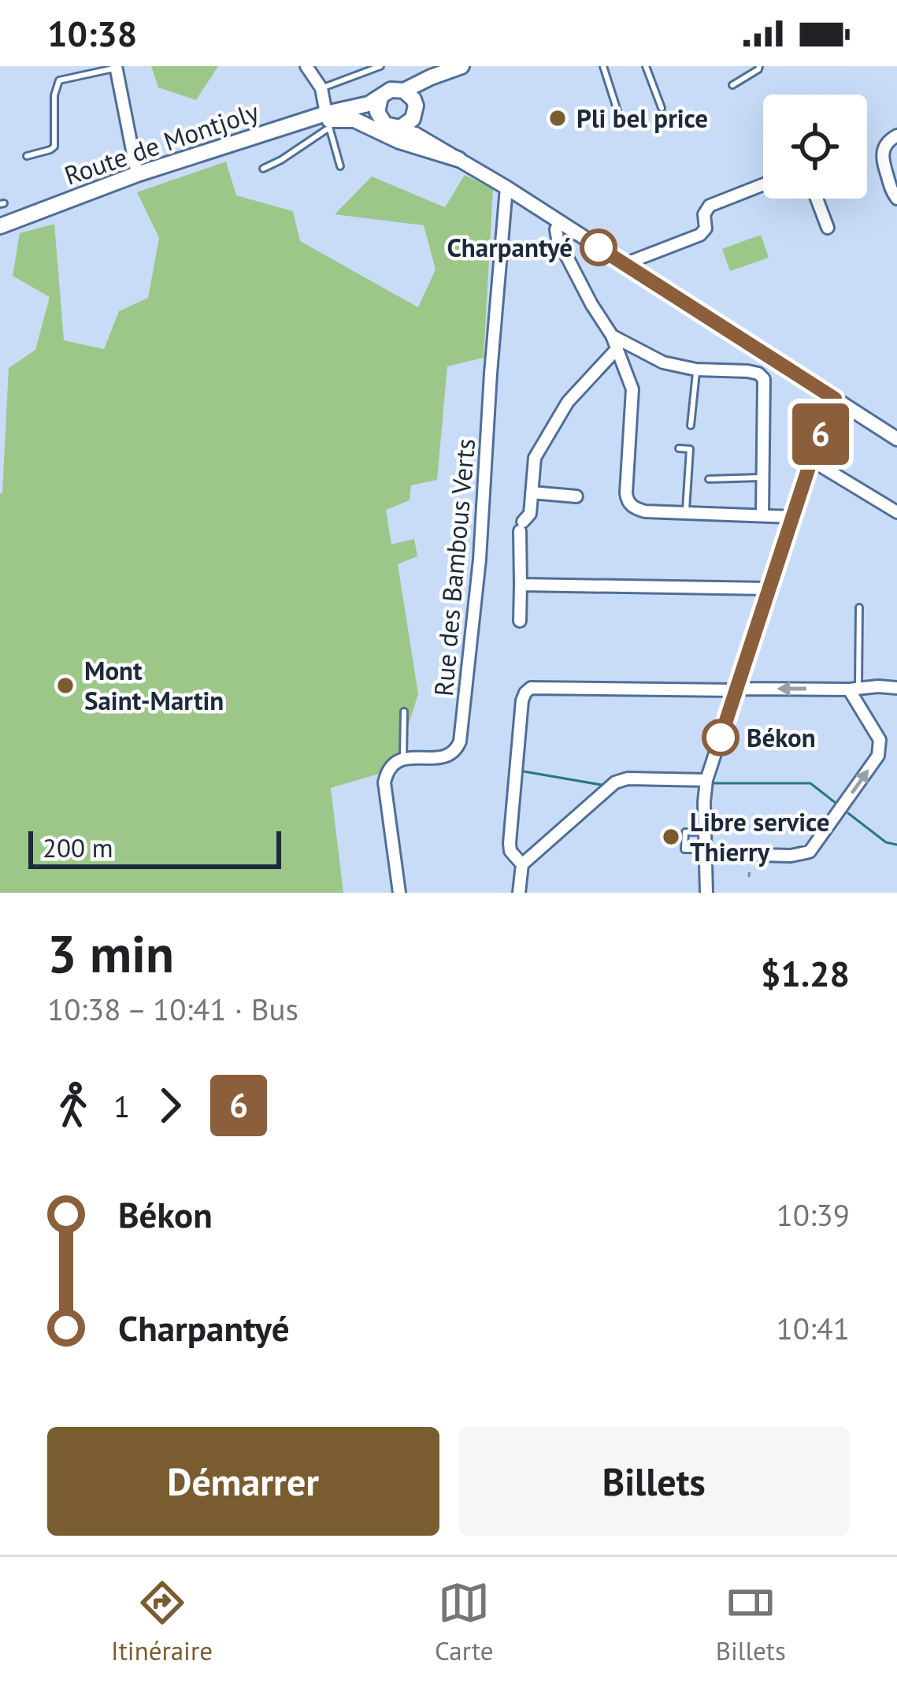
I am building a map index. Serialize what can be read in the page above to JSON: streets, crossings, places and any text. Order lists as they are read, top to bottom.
{
  "streets": {
    "main road": ["Route de Montjoly"],
    "street": ["Rue des Bambous Verts"]
  },
  "places": [
    "Pli bel price",
    "Charpantyé",
    "Mont Saint-Martin",
    "Békon",
    "Libre service Thierry"
  ],
  "lines": ["bus line 6"],
  "scale_bar": "200 m",
  "page": {
    "status": "10:38",
    "on_map": "6",
    "scale": "200 m",
    "heading": ["3 min", "10:38 – 10:41 · Bus", "$1.28"],
    "legs": ["1", "6"],
    "list": [
      {
        "name": "Békon",
        "value": "10:39"
      },
      {
        "name": "Charpantyé",
        "value": "10:41"
      }
    ],
    "buttons": ["Démarrer", "Billets"],
    "tabs": ["Itinéraire", "Carte", "Billets"]
  }
}
